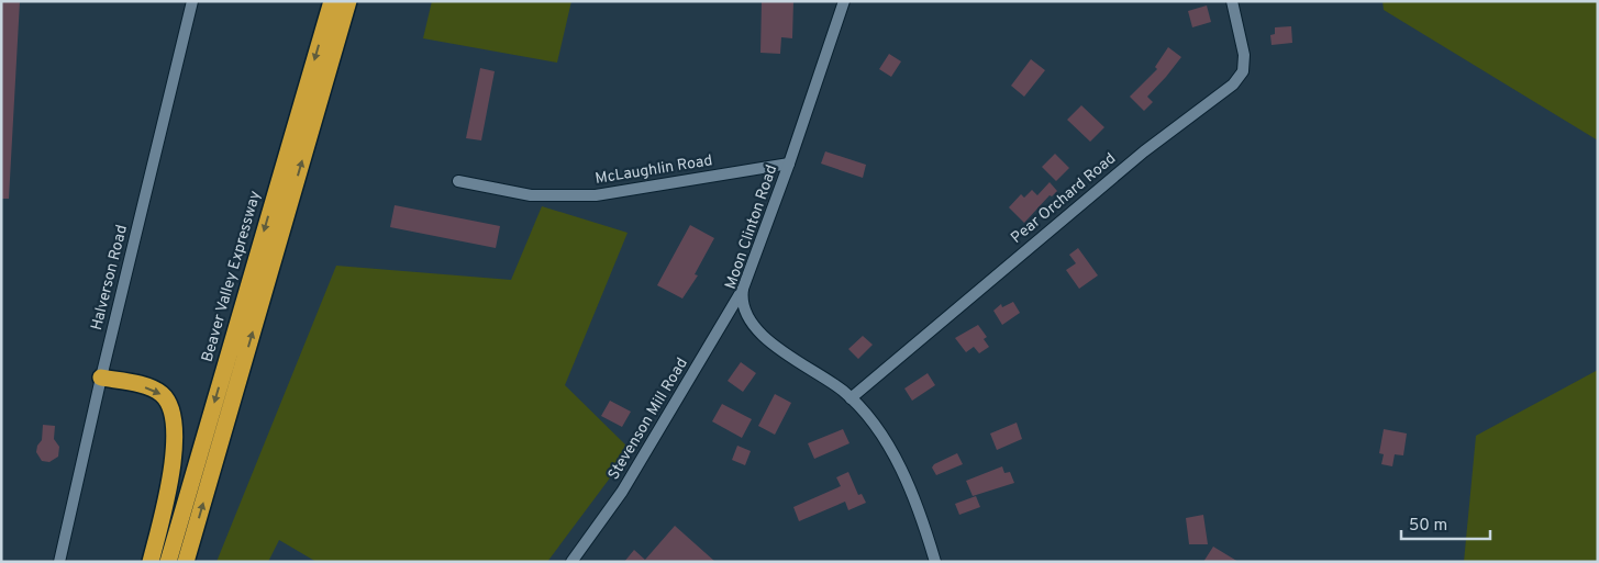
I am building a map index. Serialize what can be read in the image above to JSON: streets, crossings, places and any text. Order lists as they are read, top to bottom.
{
  "streets": {
    "highway": ["Beaver Valley Expressway"],
    "street": [
      "McLaughlin Road",
      "Pear Orchard Road",
      "Moon Clinton Road",
      "Halverson Road",
      "Stevenson Mill Road"
    ]
  },
  "crossings": [
    ["McLaughlin Road", "Moon Clinton Road"],
    ["Pear Orchard Road", "Moon Clinton Road"],
    ["Moon Clinton Road", "Stevenson Mill Road"]
  ],
  "scale_bar": "50 m"
}
